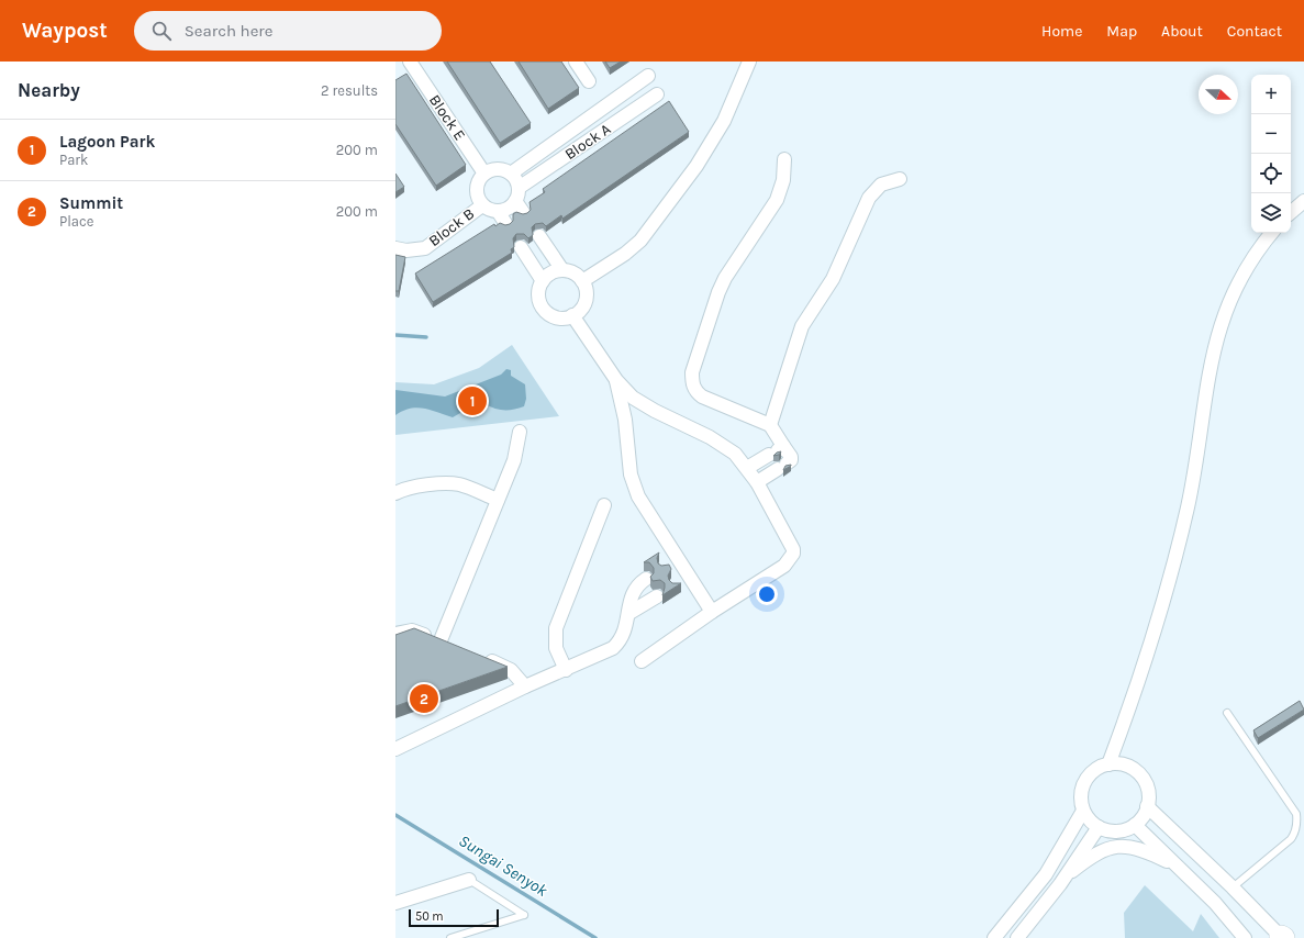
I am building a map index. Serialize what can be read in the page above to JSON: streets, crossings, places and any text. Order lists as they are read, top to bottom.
{
  "streets": {
    "street": ["Block E", "Block A", "Block B"]
  },
  "crossings": [
    ["Block E", "Block A"],
    ["Block E", "Block B"],
    ["Block A", "Block B"]
  ],
  "water": ["Sungai Senyok"],
  "scale_bar": "50 m",
  "north": "right",
  "page": {
    "header": "Waypost",
    "search": "Search here",
    "nav": [
      "Home",
      "Map",
      "About",
      "Contact"
    ],
    "heading": ["Nearby", "2 results"],
    "map_buttons": ["+", "−"],
    "list": [
      {
        "mark": "1",
        "name": "Lagoon Park",
        "note": "Park",
        "value": "200 m"
      },
      {
        "mark": "2",
        "name": "Summit",
        "note": "Place",
        "value": "200 m"
      }
    ],
    "pins": ["1", "2"],
    "scale": "50 m"
  }
}
